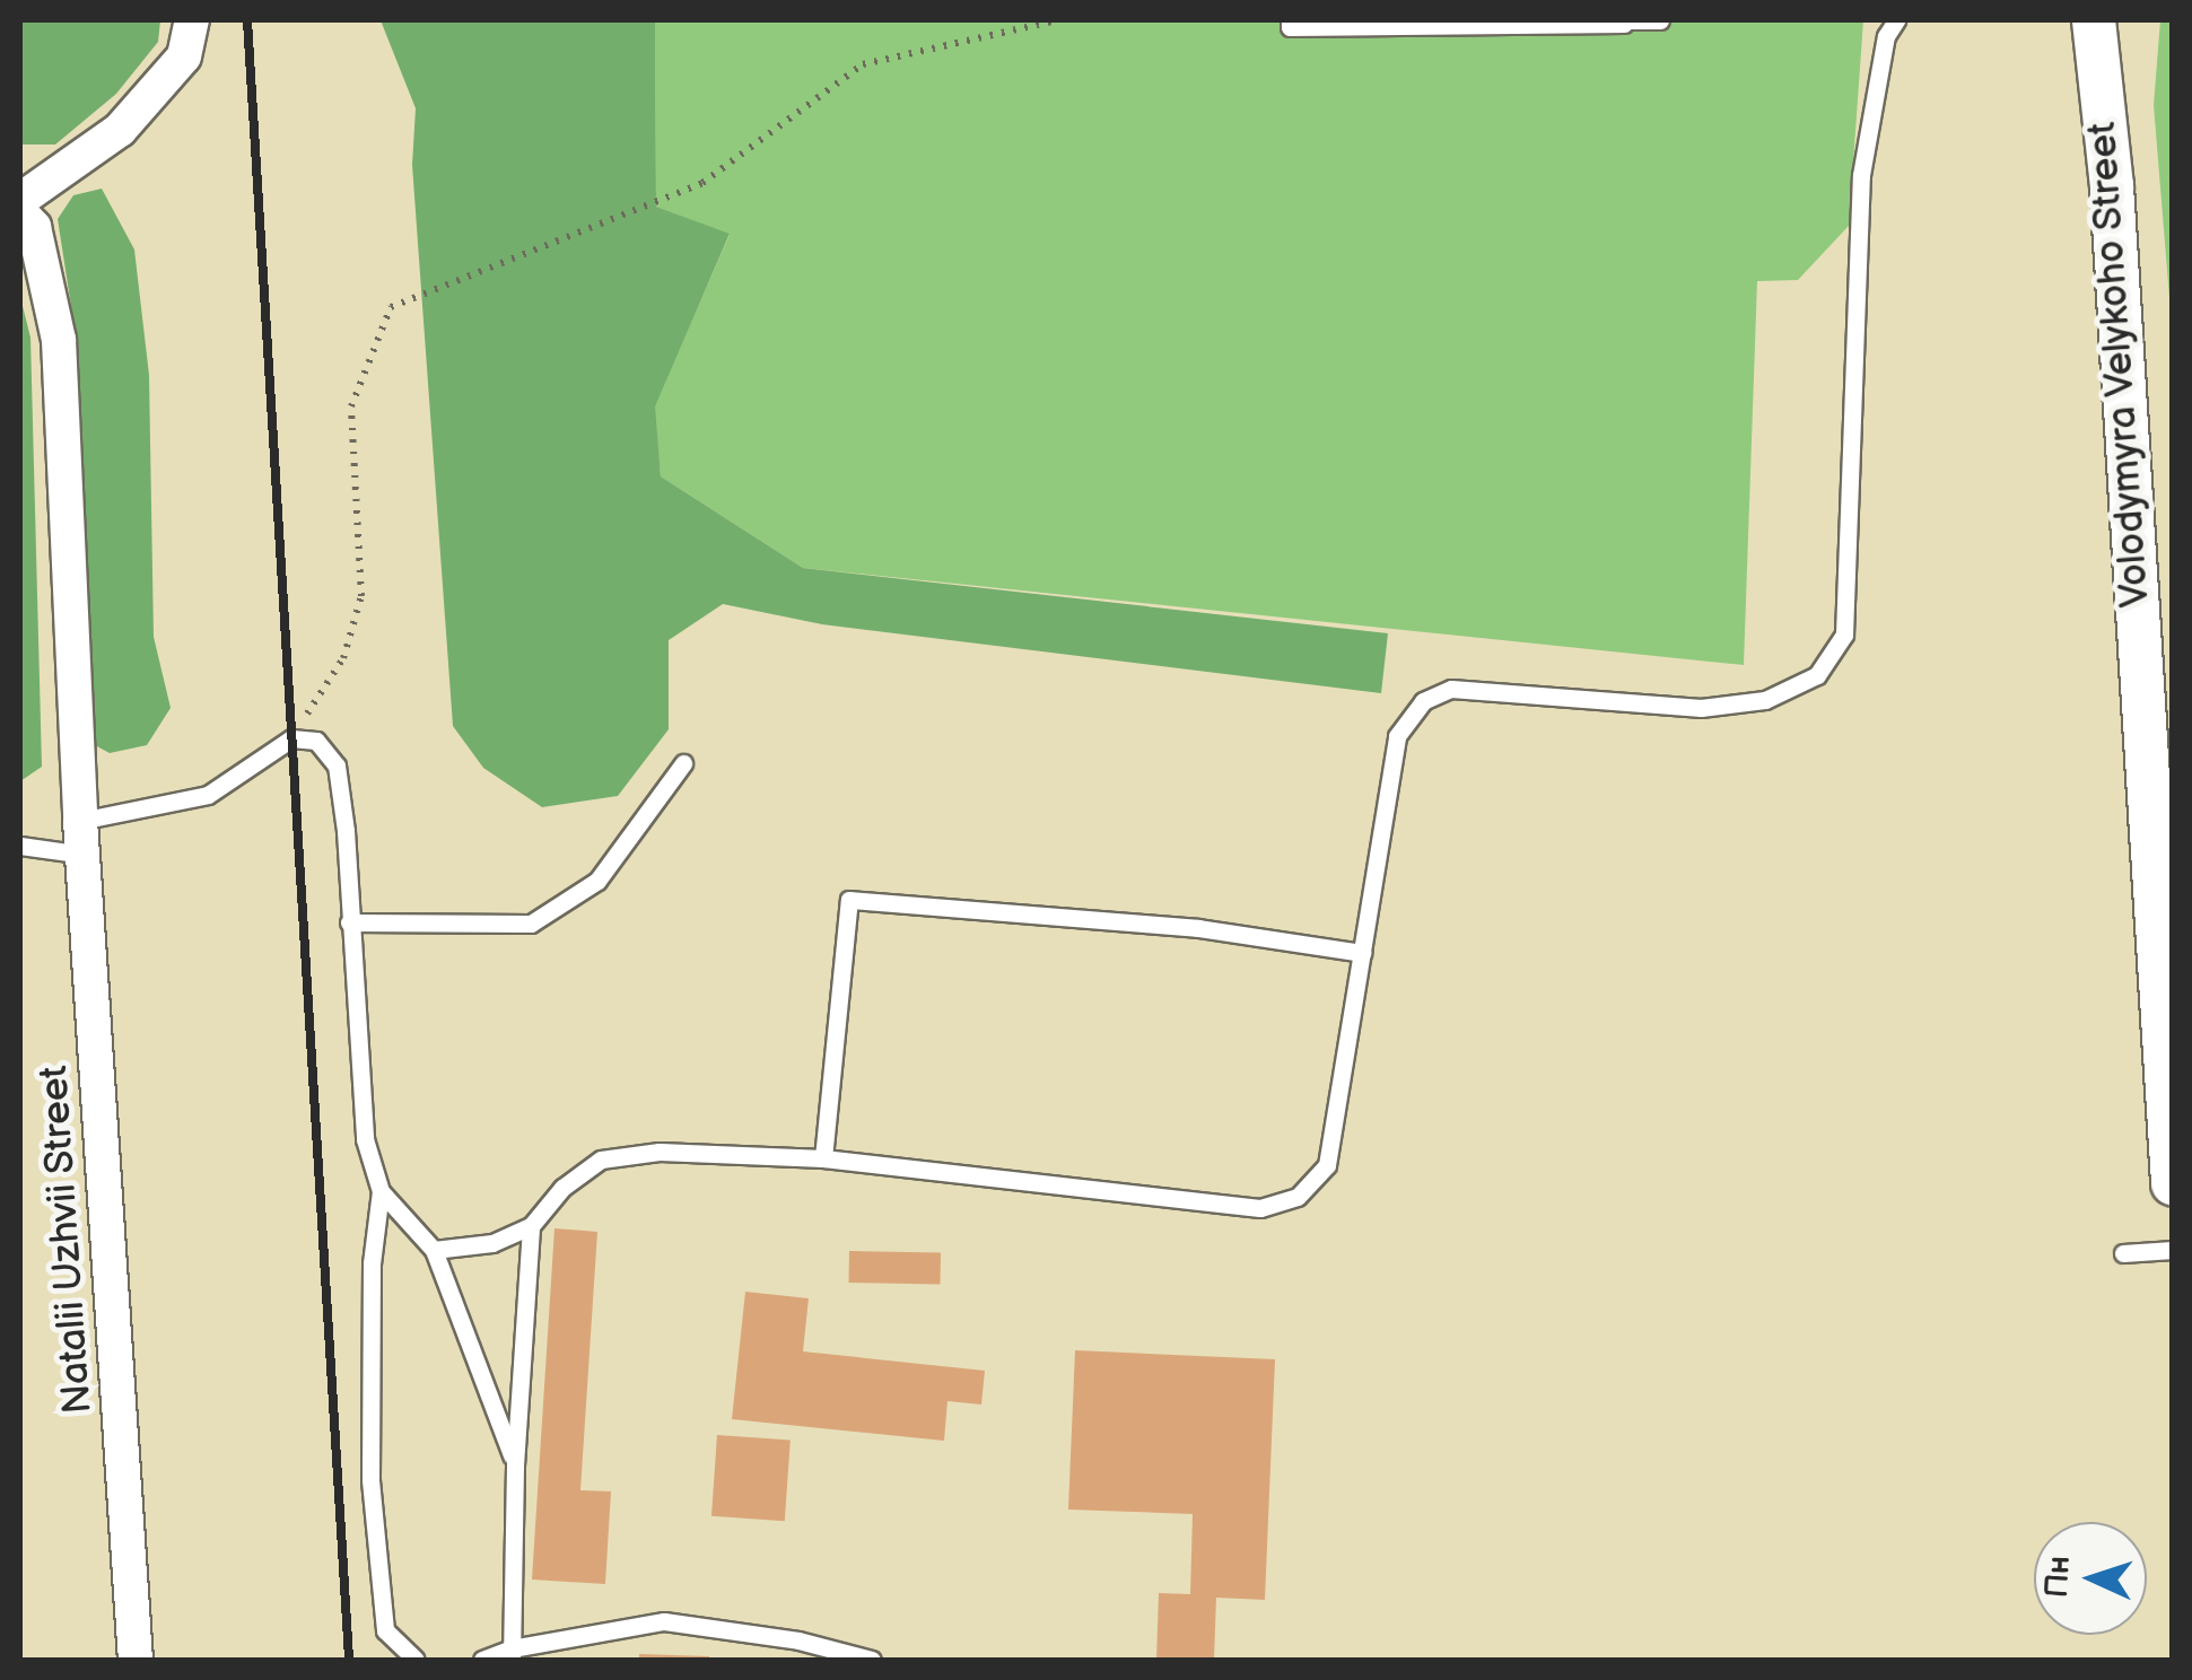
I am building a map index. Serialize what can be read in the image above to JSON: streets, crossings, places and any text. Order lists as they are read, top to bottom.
{
  "streets": {
    "street": ["Volodymyra Velykoho Street", "Natalii Uzhvii Street"]
  },
  "north": "left"
}
